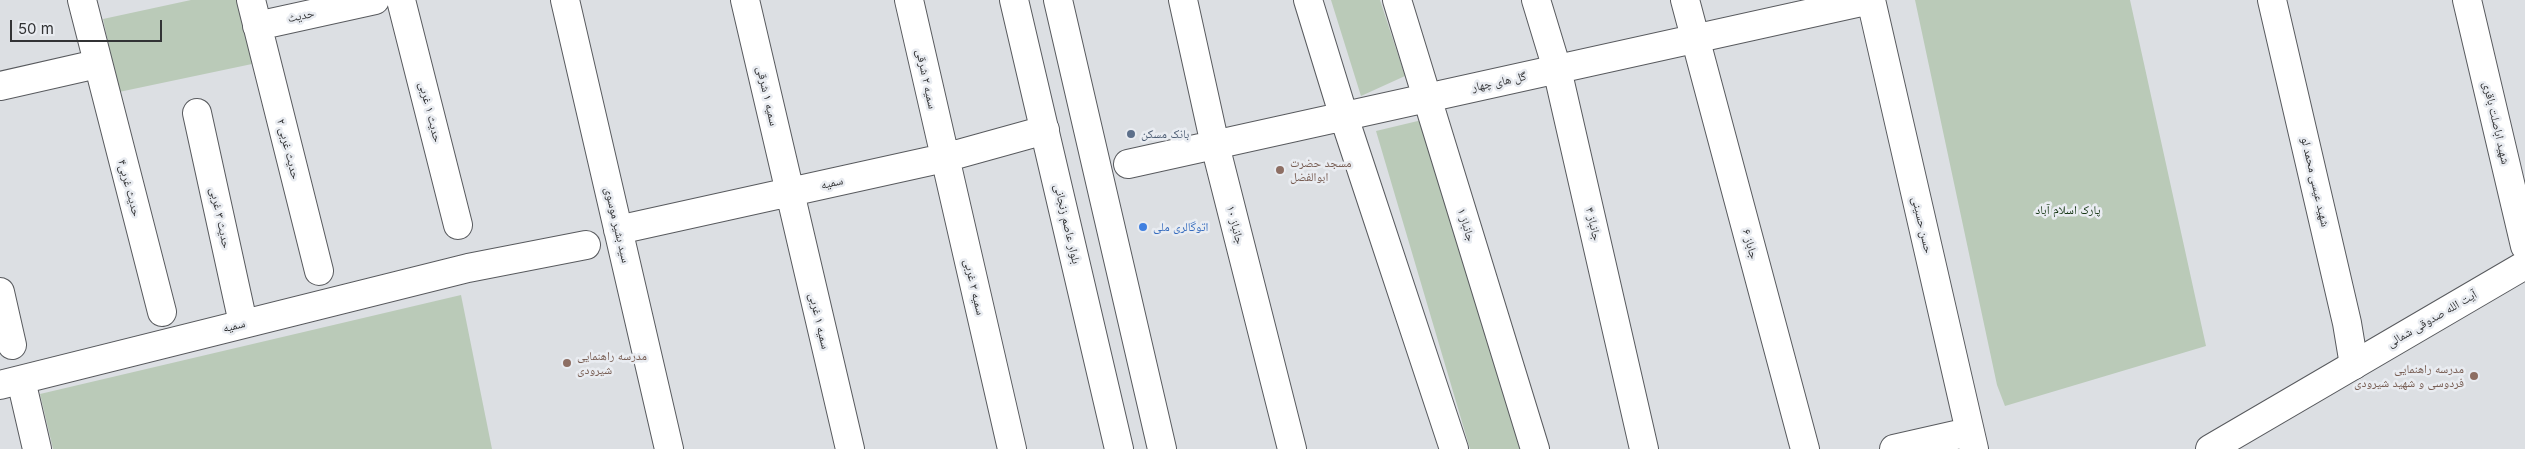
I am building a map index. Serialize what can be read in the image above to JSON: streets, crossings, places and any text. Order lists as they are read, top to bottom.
{
  "streets": {
    "street": [
      "حدیث",
      "سمیه ۲ شرقی",
      "گل های چهار",
      "سمیه ۱ شرقی",
      "حدیث ۱ غربی",
      "شهید اباصلت باقری",
      "حدیث غربی ۲",
      "شهید عیسی محمد لو",
      "سمیه",
      "حدیث غربی۴",
      "حدیث ۳ غربی",
      "بلوار عاصم زنجانی",
      "جانباز ۴",
      "سید بشیر موسوی",
      "جانباز ۱۰",
      "جانباز ۱",
      "حسن حسینی",
      "جاباز ۶",
      "سمیه ۲ غربی",
      "آیت الله صدوقی شمالی",
      "سمیه ۱ غربی"
    ]
  },
  "crossings": [
    ["حدیث", "حدیث غربی ۲"],
    ["سمیه ۲ شرقی", "سمیه"],
    ["سمیه ۲ شرقی", "سمیه ۲ غربی"],
    ["گل های چهار", "جانباز ۴"],
    ["گل های چهار", "جانباز ۱۰"],
    ["گل های چهار", "جانباز ۱"],
    ["گل های چهار", "حسن حسینی"],
    ["گل های چهار", "جاباز ۶"],
    ["سمیه ۱ شرقی", "سمیه"],
    ["سمیه ۱ شرقی", "سمیه ۱ غربی"],
    ["شهید عیسی محمد لو", "آیت الله صدوقی شمالی"],
    ["سمیه", "حدیث ۳ غربی"],
    ["سمیه", "بلوار عاصم زنجانی"],
    ["سمیه", "سید بشیر موسوی"],
    ["سمیه", "سمیه ۲ غربی"],
    ["سمیه", "سمیه ۱ غربی"]
  ],
  "parks": ["پارک اسلام آباد"],
  "places": [
    "بانک مسکن",
    "مسجد حضرت ابوالفضل",
    "اتوگالری ملی",
    "مدرسه راهنمایی شیرودی",
    "مدرسه راهنمایی فردوسی و شهید شیرودی"
  ],
  "scale_bar": "50 m"
}
